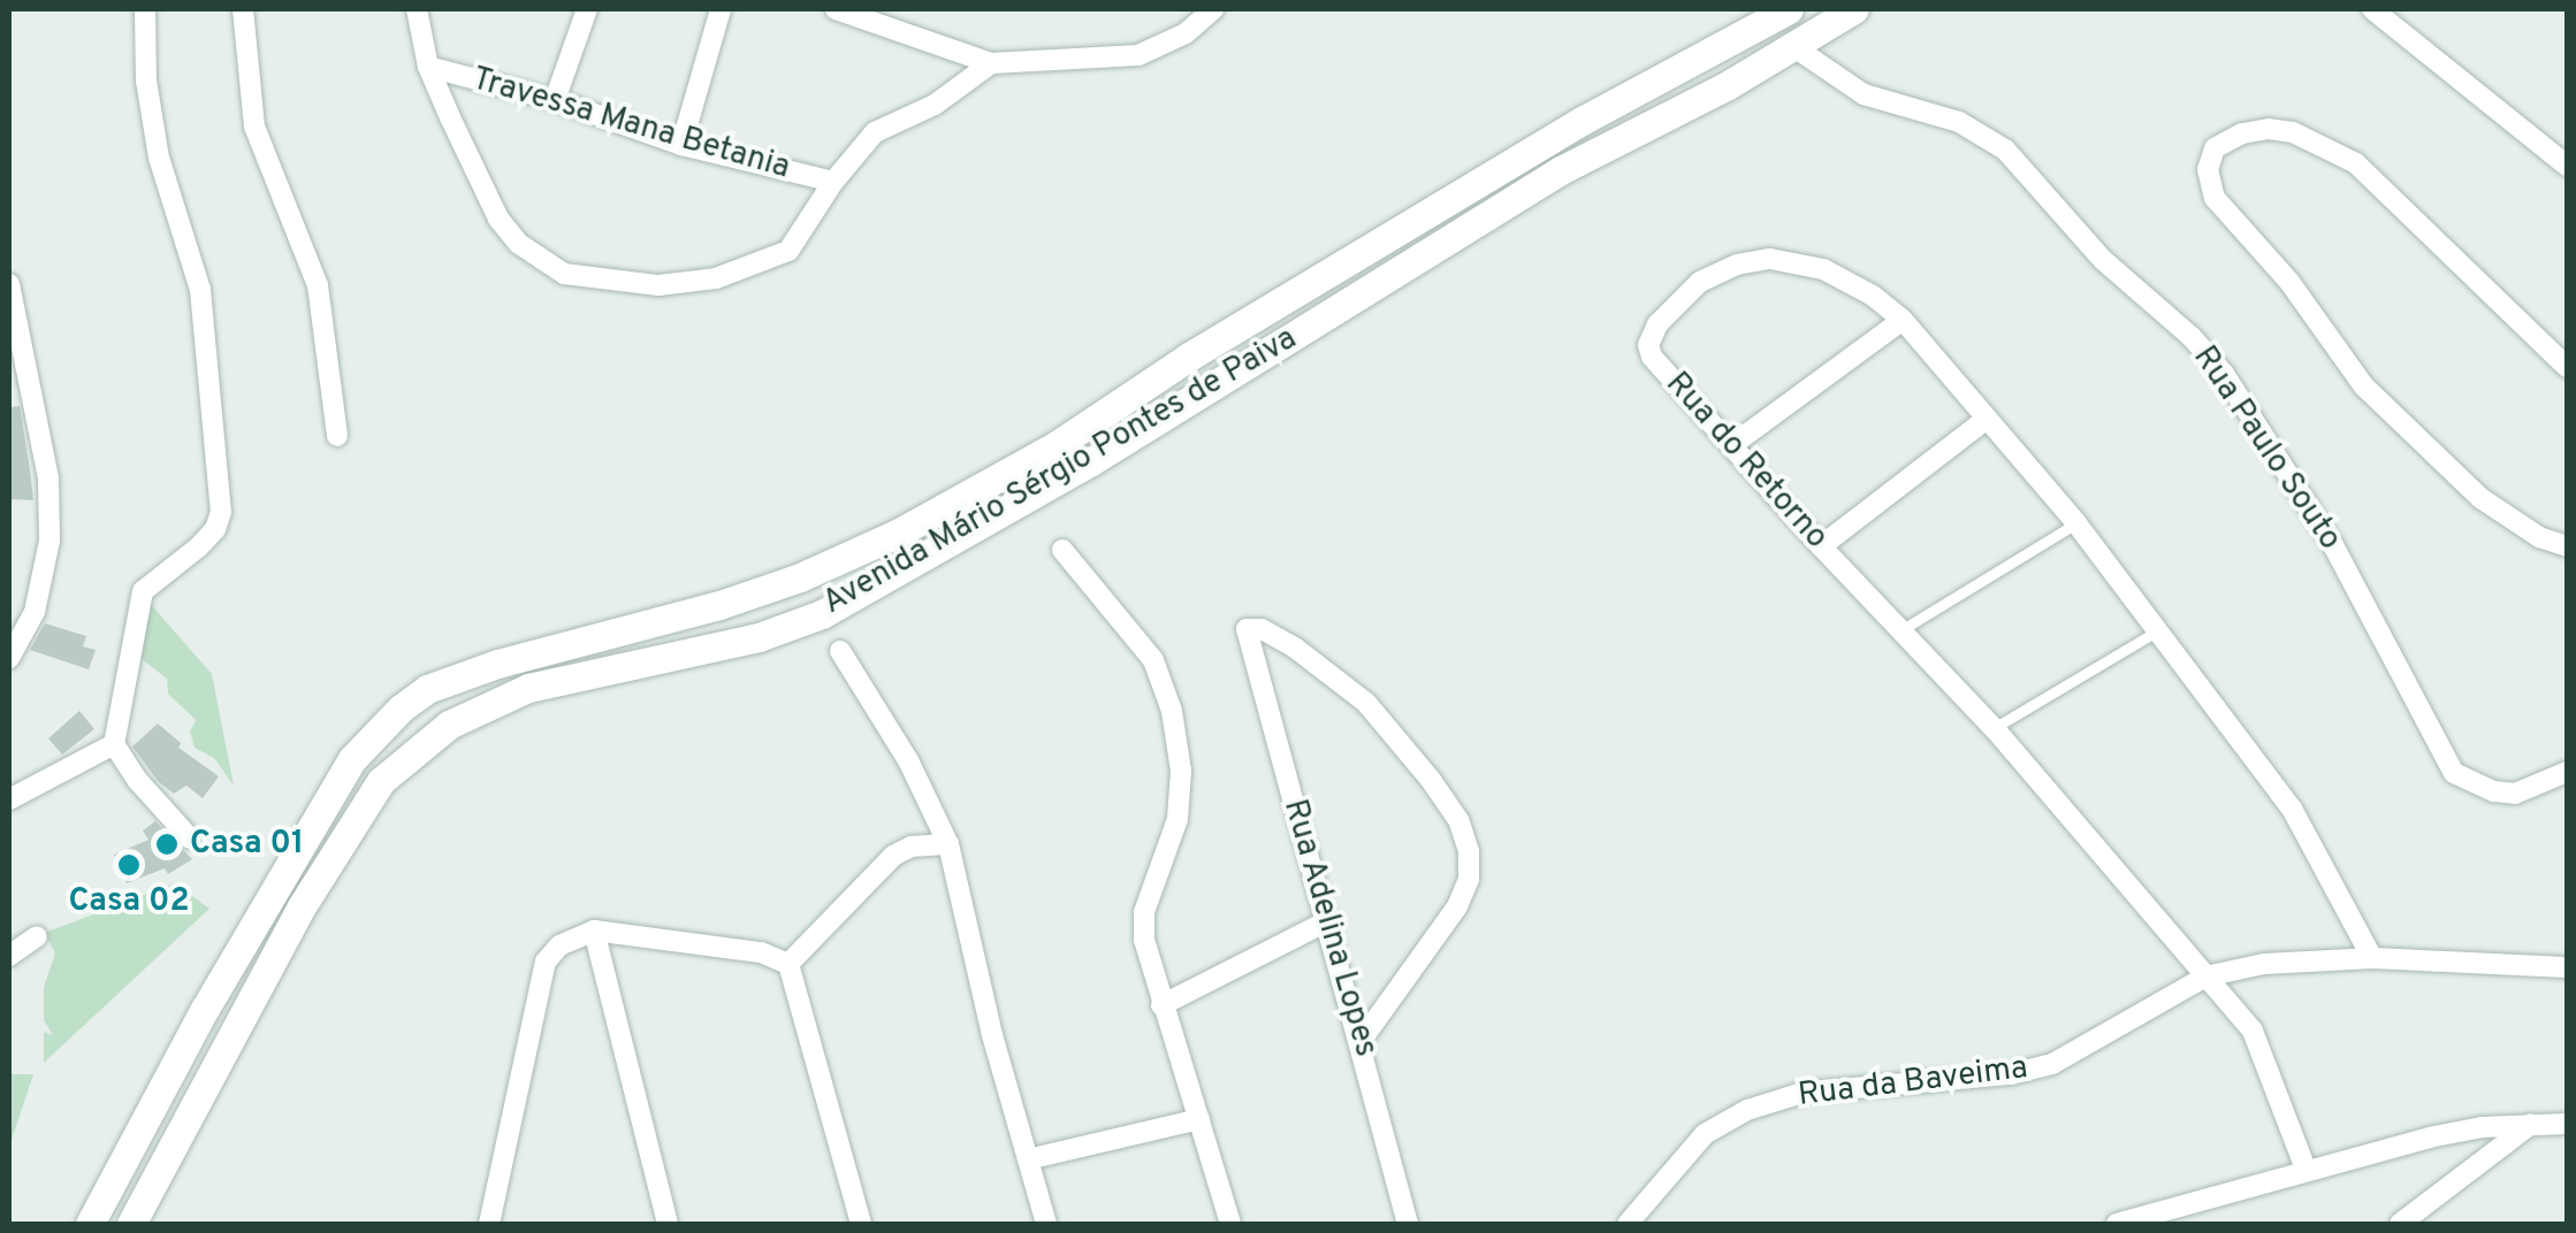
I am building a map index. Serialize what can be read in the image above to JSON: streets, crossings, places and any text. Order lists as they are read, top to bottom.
{
  "streets": {
    "main road": ["Avenida Mário Sérgio Pontes de Paiva"],
    "street": [
      "Travessa Mana Betania",
      "Rua Paulo Souto",
      "Rua do Retorno",
      "Rua Adelina Lopes",
      "Rua da Baveima"
    ]
  },
  "crossings": [
    ["Rua Paulo Souto", "Avenida Mário Sérgio Pontes de Paiva"],
    ["Rua do Retorno", "Rua da Baveima"]
  ],
  "places": ["Casa 01", "Casa 02"]
}
